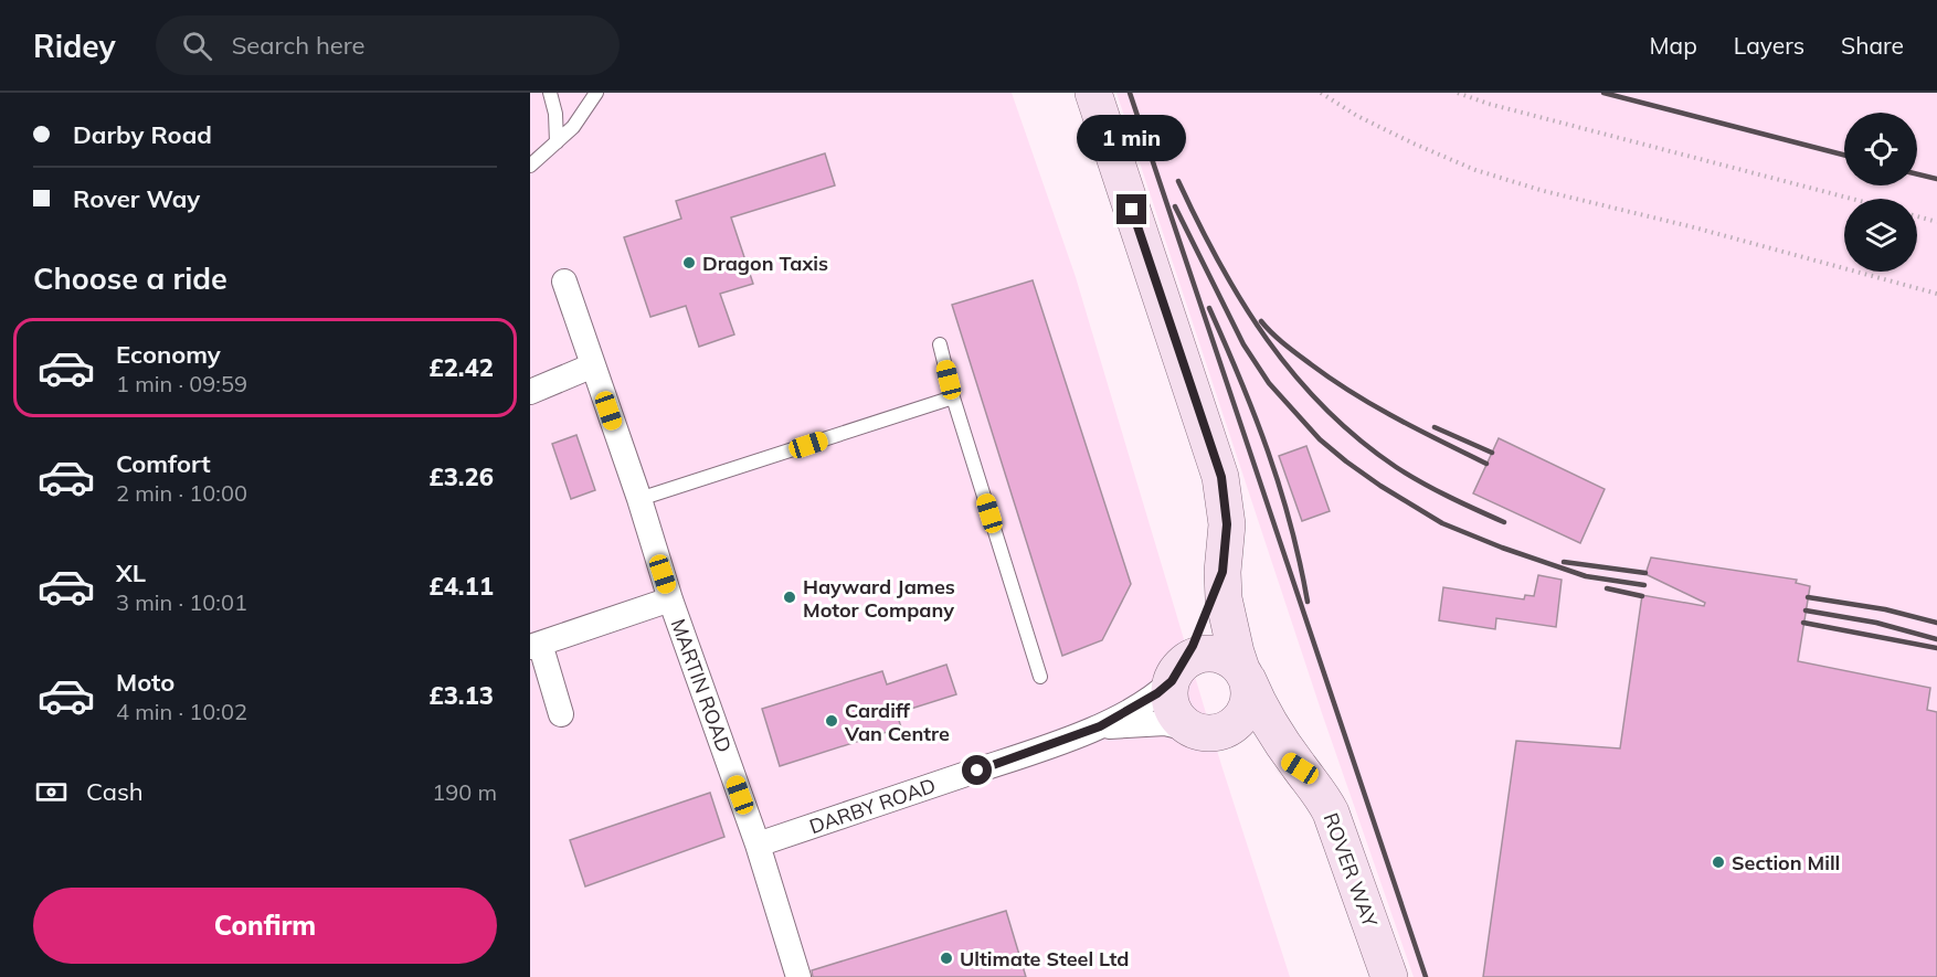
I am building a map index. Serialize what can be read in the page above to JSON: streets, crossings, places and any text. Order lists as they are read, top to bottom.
{
  "streets": {
    "street": ["MARTIN ROAD", "DARBY ROAD", "ROVER WAY"]
  },
  "crossings": [
    ["MARTIN ROAD", "DARBY ROAD"],
    ["DARBY ROAD", "ROVER WAY"]
  ],
  "places": [
    "Dragon Taxis",
    "Hayward James Motor Company",
    "Cardiff Van Centre",
    "Section Mill",
    "Ultimate Steel Ltd"
  ],
  "page": {
    "header": "Ridey",
    "search": "Search here",
    "nav": ["Map", "Layers", "Share"],
    "banner": ["Darby Road", "Rover Way"],
    "bubble": "1 min",
    "heading": "Choose a ride",
    "list": [
      {
        "name": "Economy",
        "note": "1 min · 09:59",
        "value": "£2.42"
      },
      {
        "name": "Comfort",
        "note": "2 min · 10:00",
        "value": "£3.26"
      },
      {
        "name": "XL",
        "note": "3 min · 10:01",
        "value": "£4.11"
      },
      {
        "name": "Moto",
        "note": "4 min · 10:02",
        "value": "£3.13"
      }
    ],
    "pay": ["Cash", "190 m"],
    "buttons": "Confirm"
  }
}
